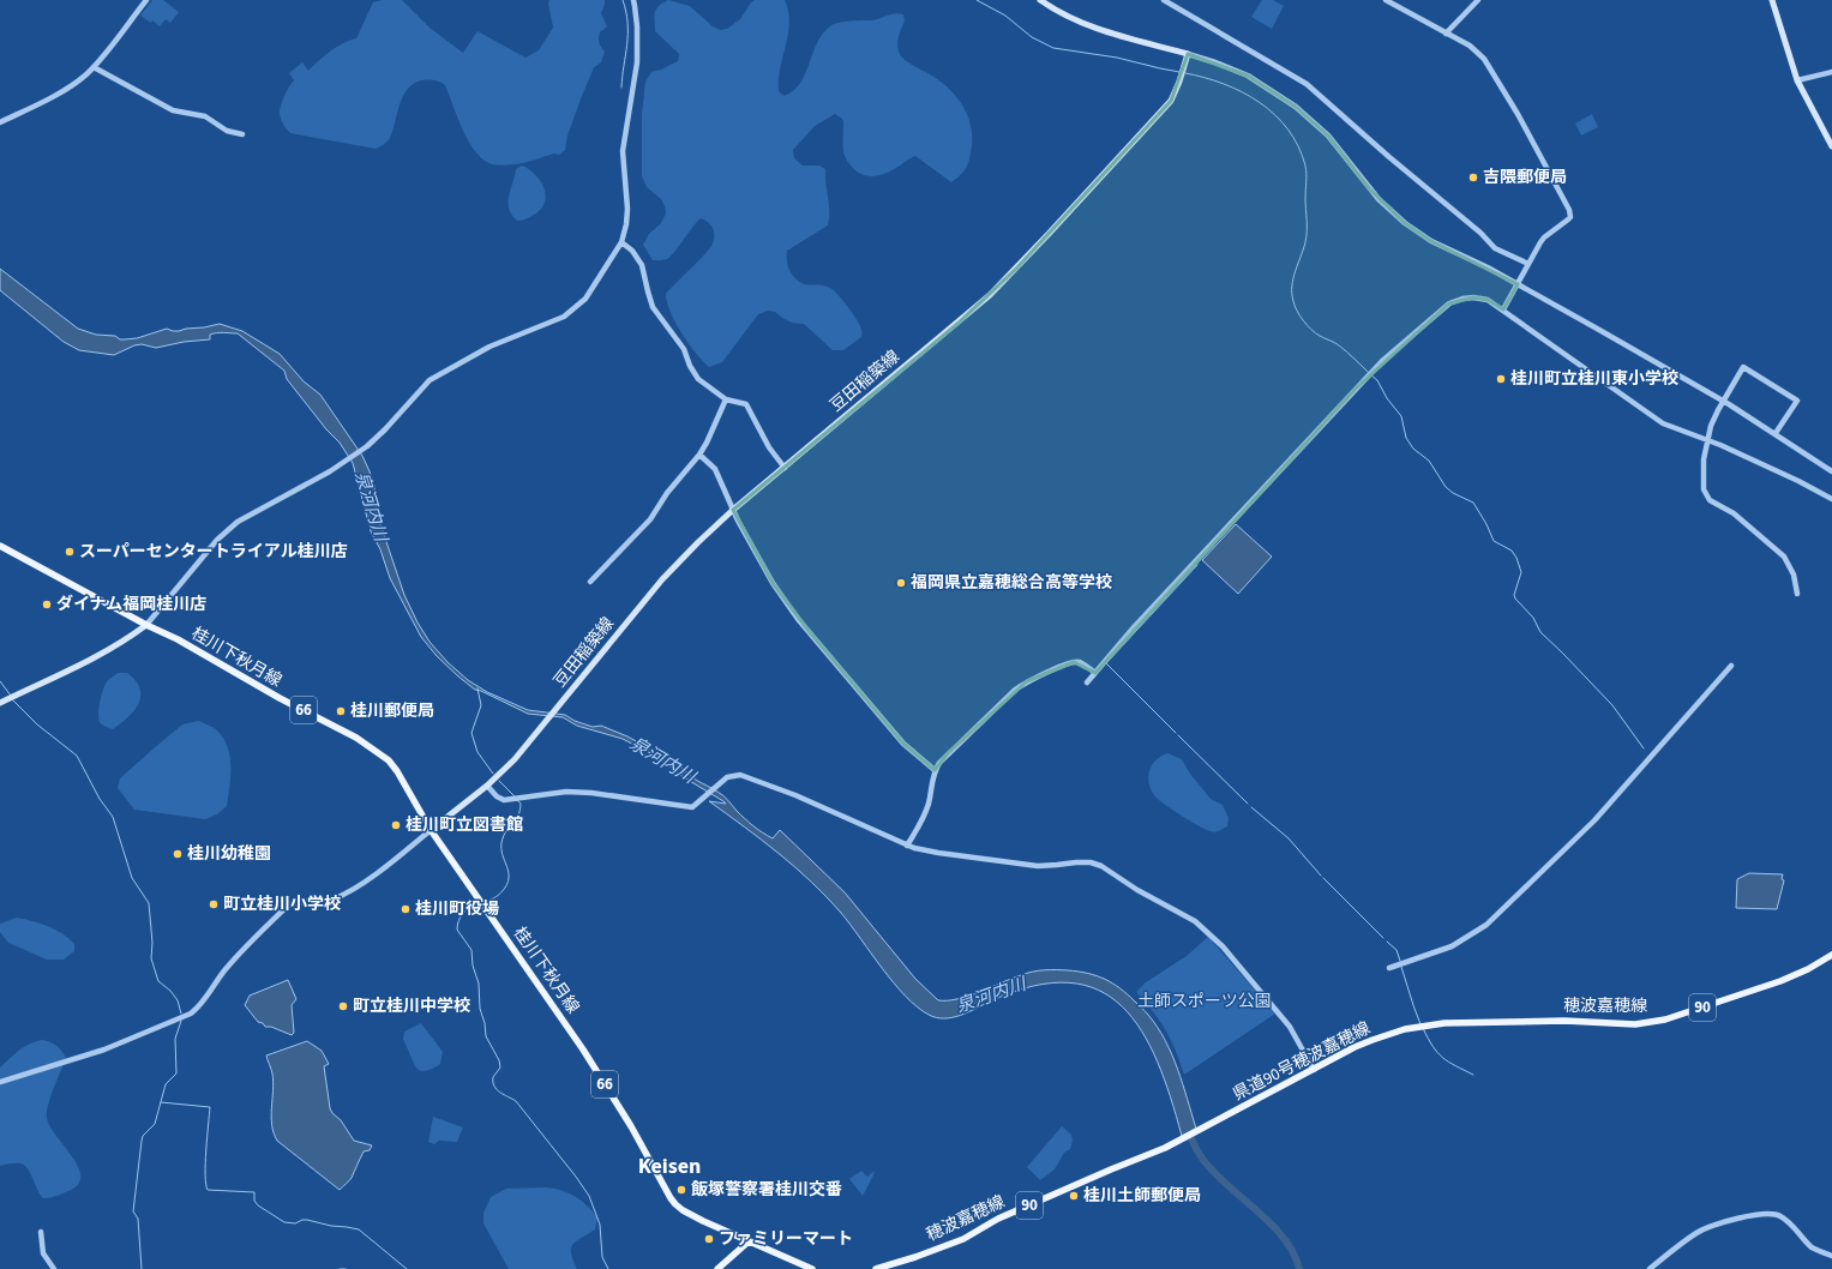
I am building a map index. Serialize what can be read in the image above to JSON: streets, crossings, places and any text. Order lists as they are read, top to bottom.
{
  "streets": {
    "main road": [
      "豆田稲築線",
      "桂川下秋月線",
      "66",
      "穂波嘉穂線",
      "90",
      "県道90号穂波嘉穂線"
    ]
  },
  "crossings": [
    ["豆田稲築線", "桂川下秋月線"],
    ["穂波嘉穂線", "県道90号穂波嘉穂線"]
  ],
  "districts": ["Keisen"],
  "water": ["泉河内川"],
  "parks": ["土師スポーツ公園"],
  "places": [
    "吉隈郵便局",
    "桂川町立桂川東小学校",
    "スーパーセンタートライアル桂川店",
    "福岡県立嘉穂総合高等学校",
    "ダイナム福岡桂川店",
    "桂川郵便局",
    "桂川町立図書館",
    "桂川幼稚園",
    "町立桂川小学校",
    "桂川町役場",
    "町立桂川中学校",
    "飯塚警察署桂川交番",
    "桂川土師郵便局",
    "ファミリーマート"
  ]
}
